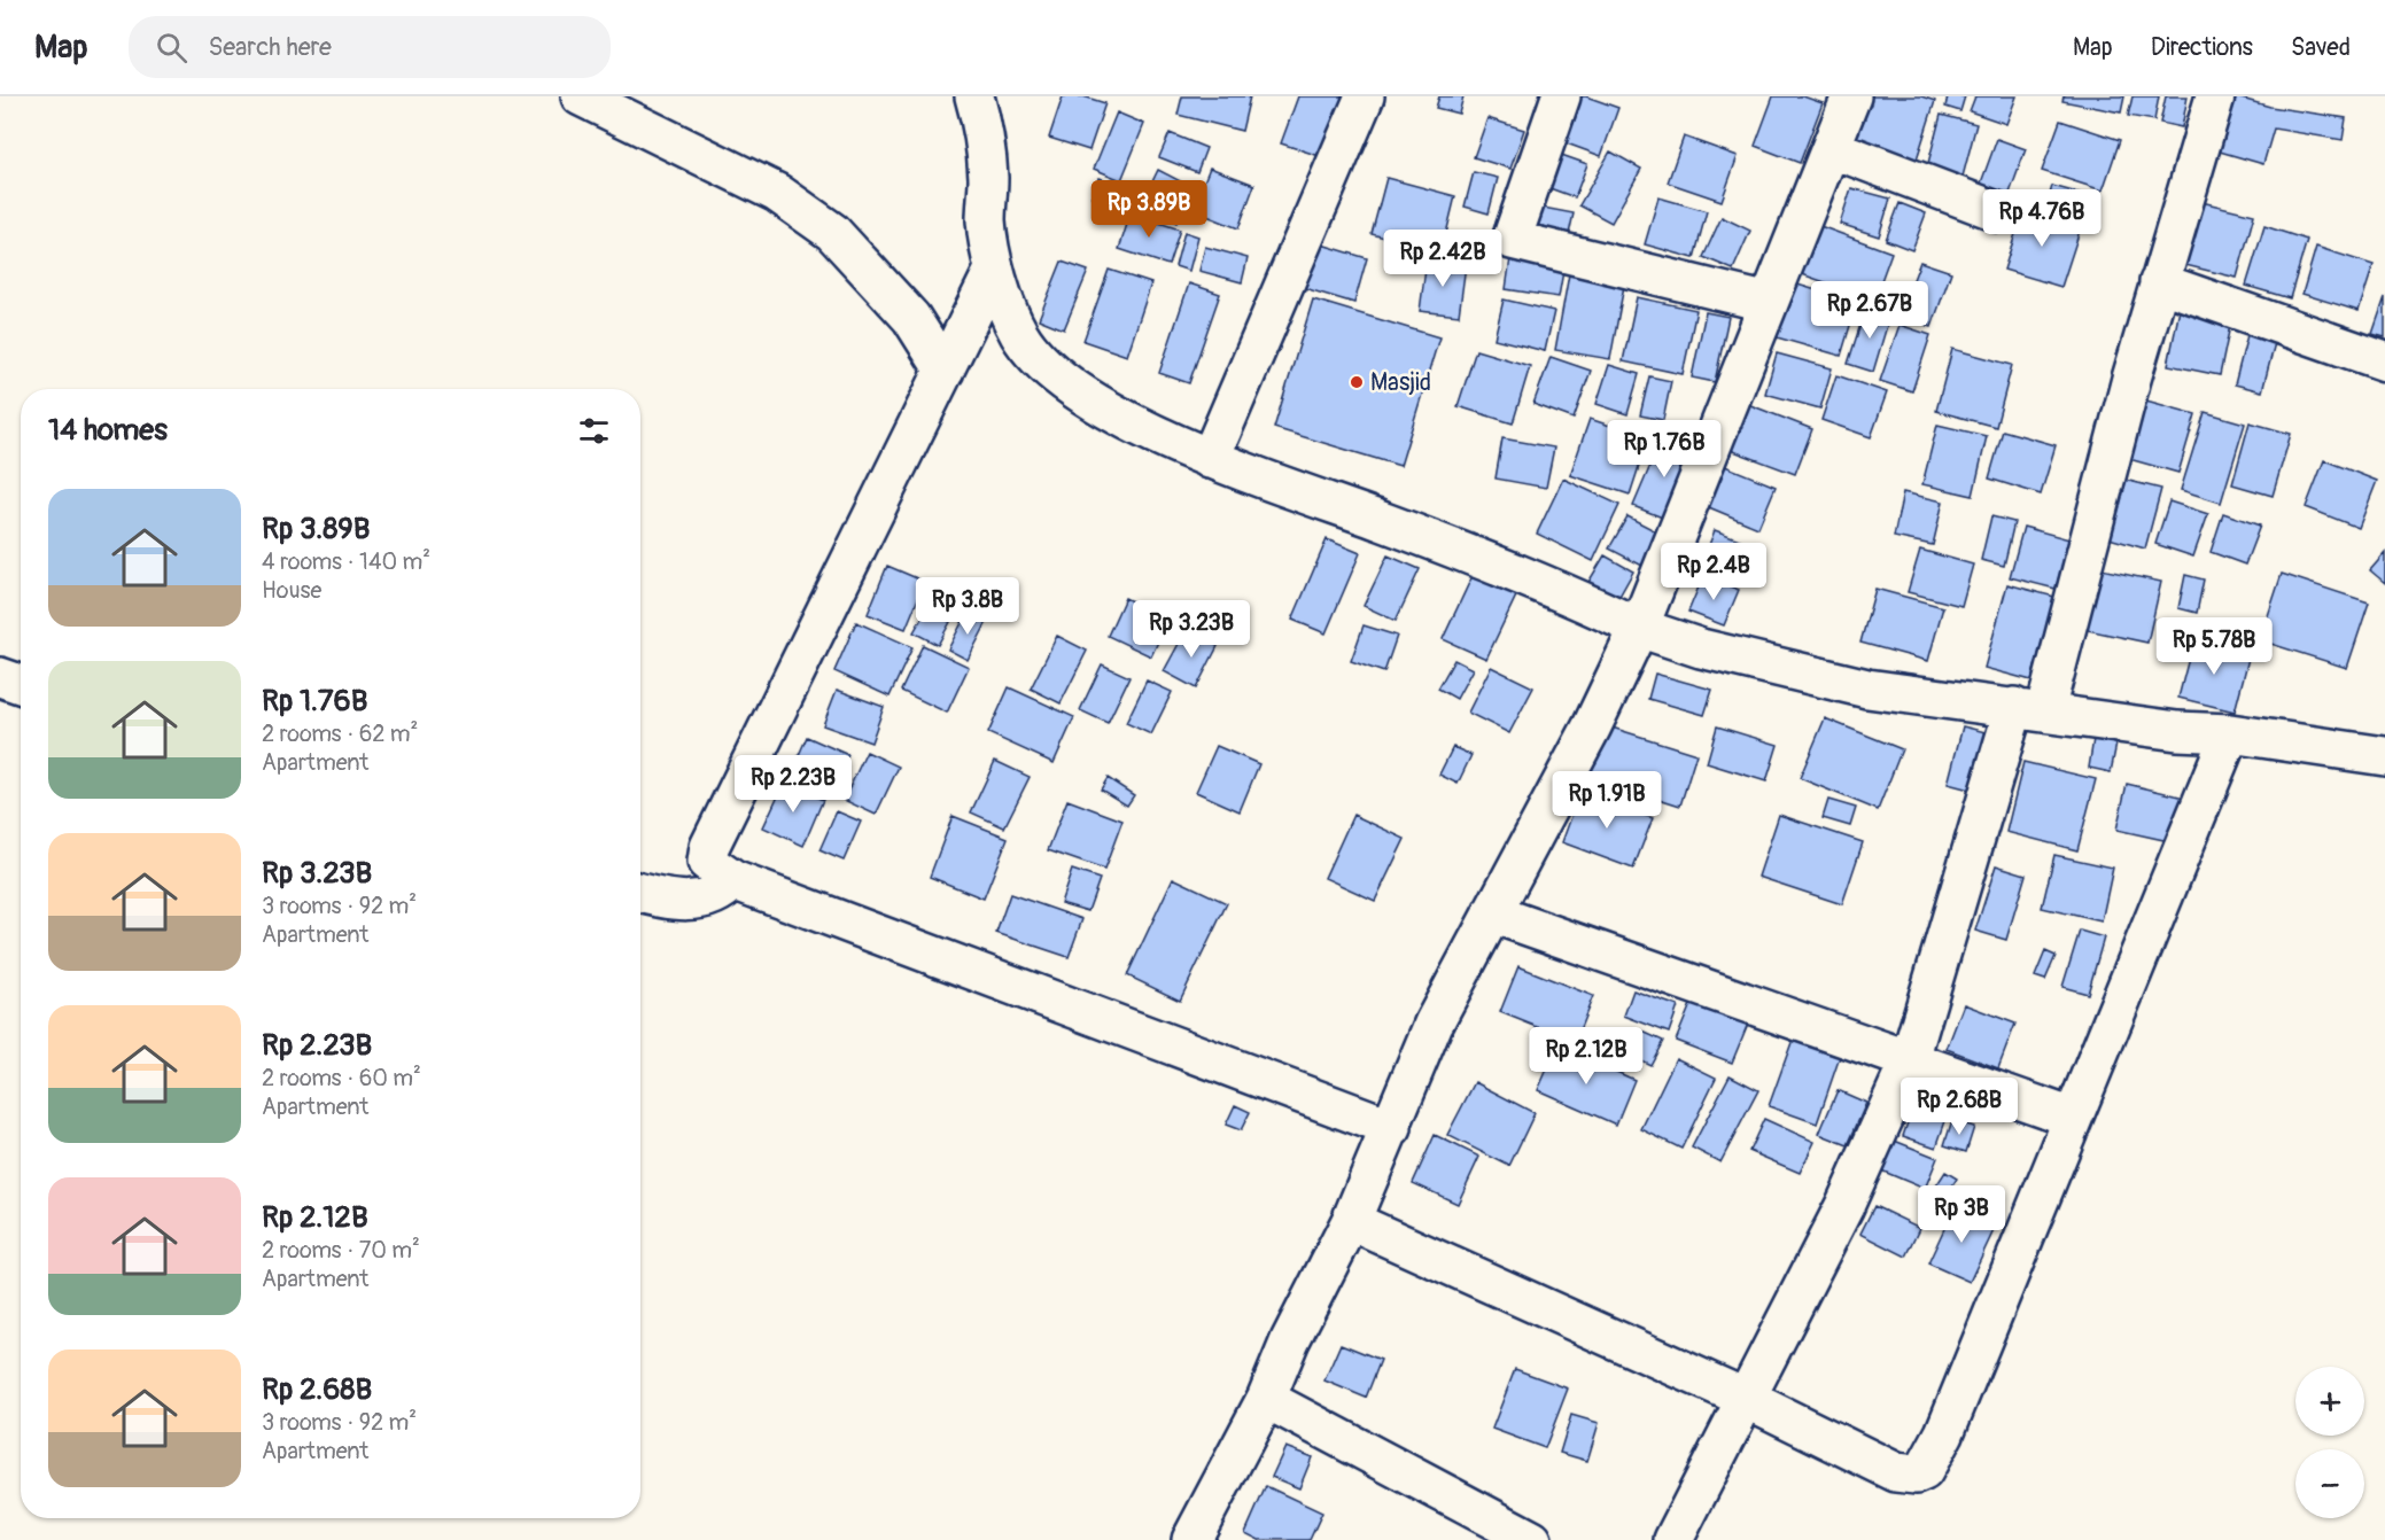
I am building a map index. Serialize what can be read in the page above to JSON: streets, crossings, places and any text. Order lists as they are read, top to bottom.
{
  "places": ["Masjid"],
  "page": {
    "header": "Map",
    "search": "Search here",
    "nav": ["Map", "Directions", "Saved"],
    "price": [
      "Rp 3.89B",
      "Rp 4.76B",
      "Rp 2.42B",
      "Rp 2.67B",
      "Rp 1.76B",
      "Rp 2.4B",
      "Rp 3.8B",
      "Rp 3.23B",
      "Rp 5.78B",
      "Rp 2.23B",
      "Rp 1.91B",
      "Rp 2.12B",
      "Rp 2.68B",
      "Rp 3B"
    ],
    "heading": "14 homes",
    "list": [
      {
        "name": "Rp 3.89B",
        "note": "4 rooms · 140 m² · House"
      },
      {
        "name": "Rp 1.76B",
        "note": "2 rooms · 62 m² · Apartment"
      },
      {
        "name": "Rp 3.23B",
        "note": "3 rooms · 92 m² · Apartment"
      },
      {
        "name": "Rp 2.23B",
        "note": "2 rooms · 60 m² · Apartment"
      },
      {
        "name": "Rp 2.12B",
        "note": "2 rooms · 70 m² · Apartment"
      },
      {
        "name": "Rp 2.68B",
        "note": "3 rooms · 92 m² · Apartment"
      }
    ],
    "map_buttons": ["+", "−"]
  }
}
